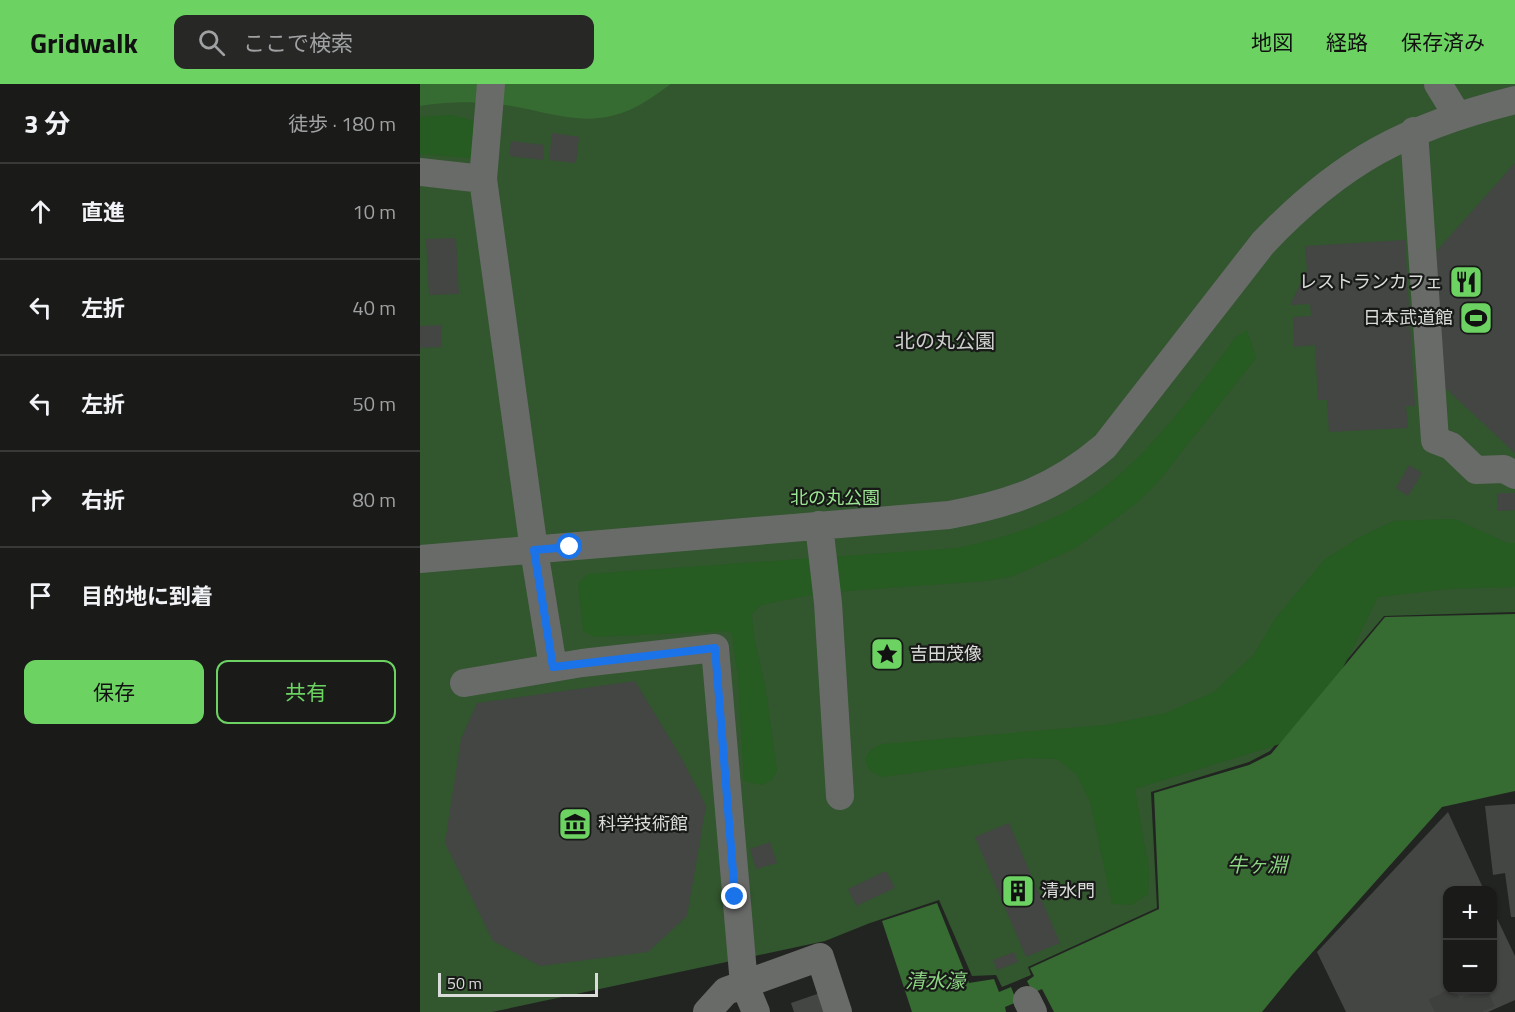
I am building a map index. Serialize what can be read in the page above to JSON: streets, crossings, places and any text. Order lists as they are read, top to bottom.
{
  "districts": ["北の丸公園"],
  "water": ["牛ヶ淵", "清水濠"],
  "parks": ["北の丸公園"],
  "places": {
    "restaurant": ["レストランカフェ"],
    "sports": ["日本武道館"],
    "place": ["吉田茂像"],
    "museum": ["科学技術館"],
    "building": ["清水門"]
  },
  "scale_bar": "50 m",
  "page": {
    "header": "Gridwalk",
    "search": "ここで検索",
    "nav": ["地図", "経路", "保存済み"],
    "heading": ["3 分", "徒歩 · 180 m"],
    "list": [
      ["直進", "10 m"],
      ["左折", "40 m"],
      ["左折", "50 m"],
      ["右折", "80 m"],
      "目的地に到着"
    ],
    "buttons": ["保存", "共有"],
    "map_buttons": ["+", "−"],
    "scale": "50 m"
  }
}
